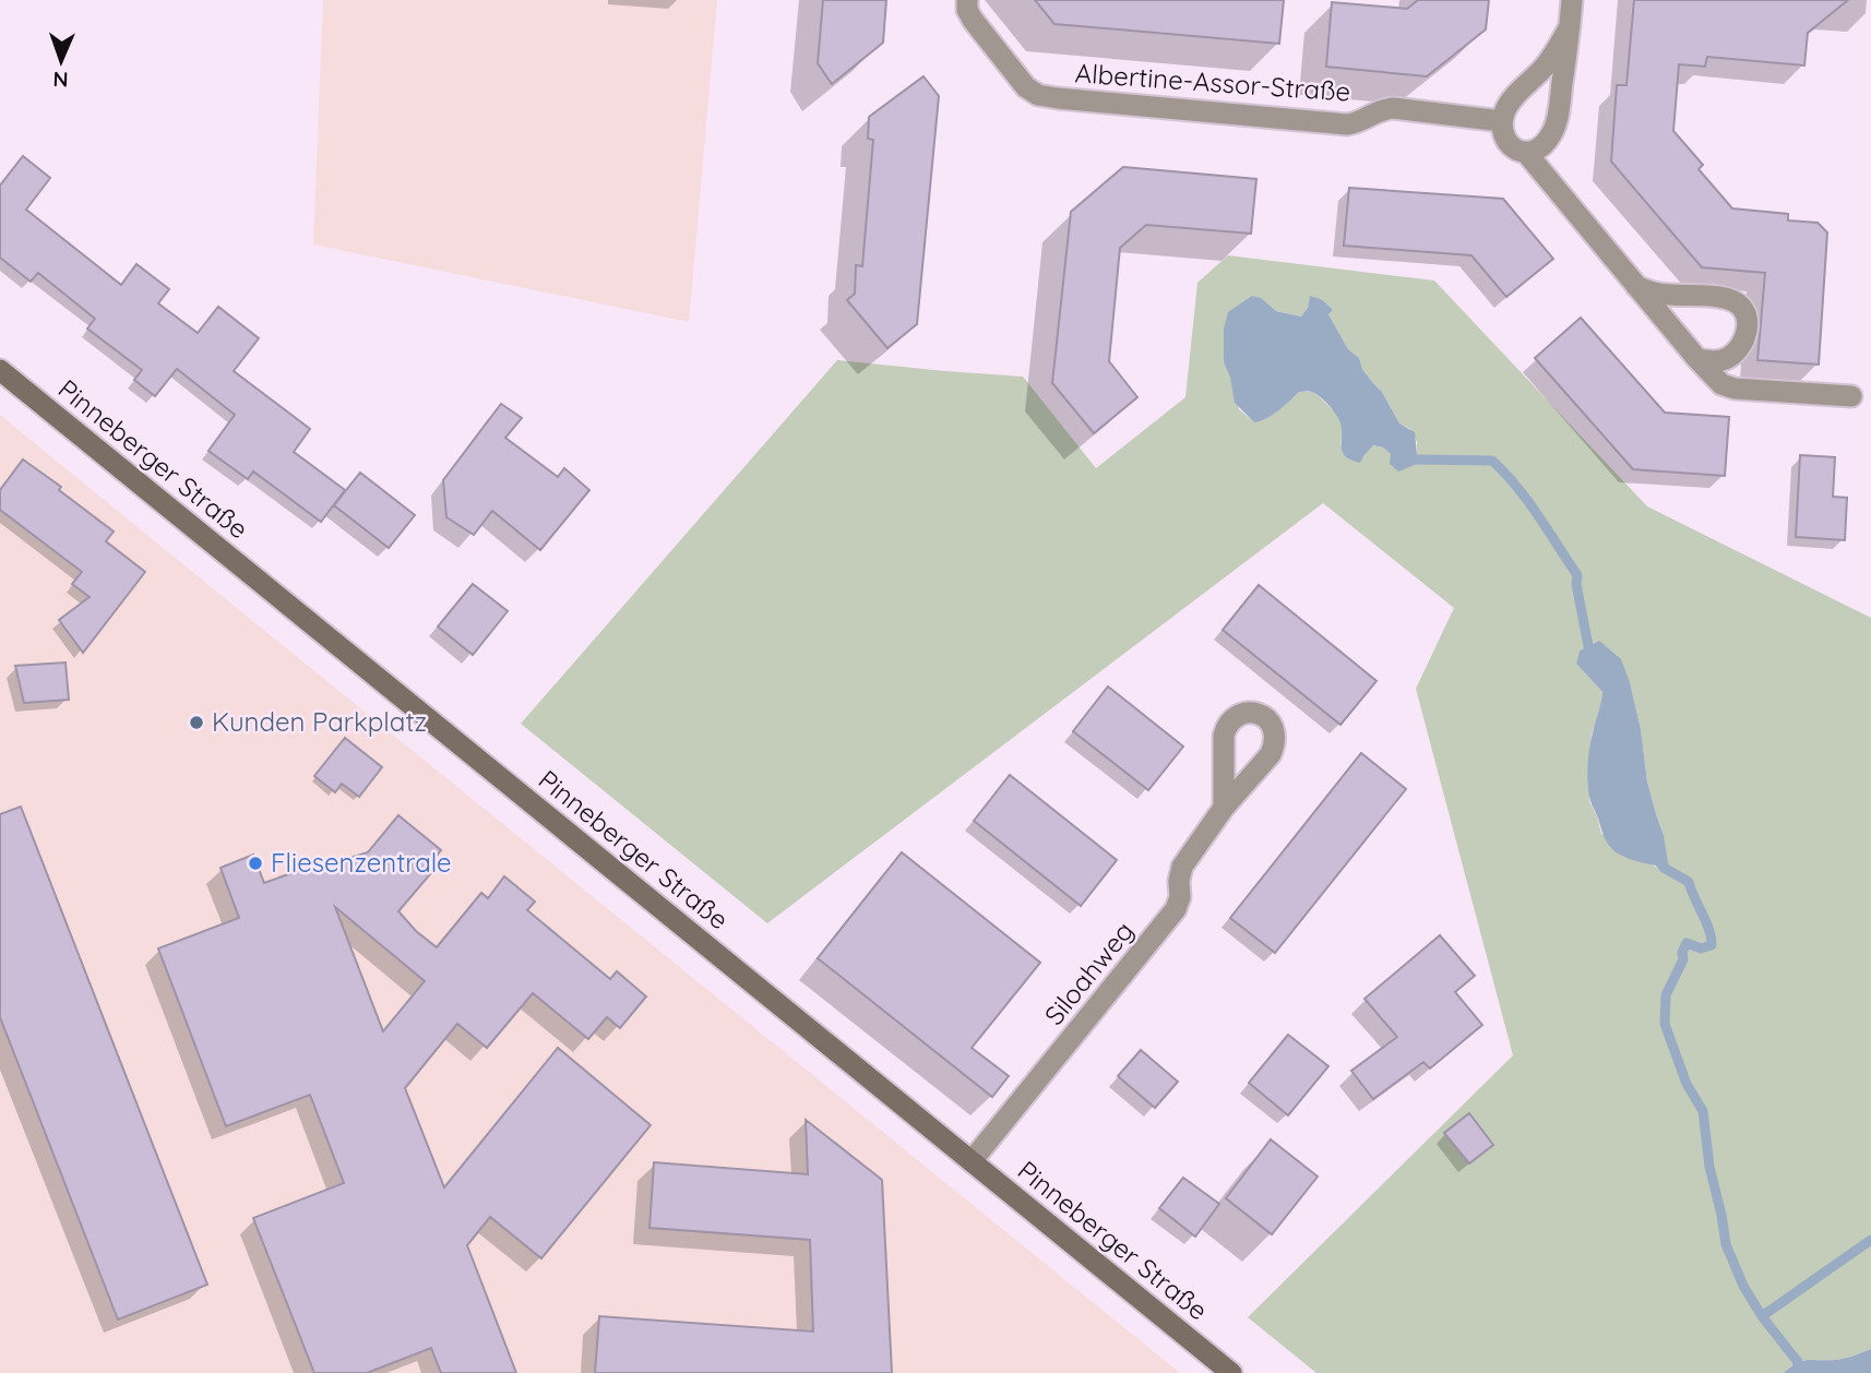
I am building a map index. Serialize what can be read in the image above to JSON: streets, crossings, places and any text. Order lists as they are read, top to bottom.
{
  "streets": {
    "main road": ["Pinneberger Straße"],
    "street": ["Albertine-Assor-Straße", "Siloahweg"]
  },
  "crossings": [
    ["Pinneberger Straße", "Siloahweg"]
  ],
  "places": ["Kunden Parkplatz", "Fliesenzentrale"],
  "north": "bottom"
}
